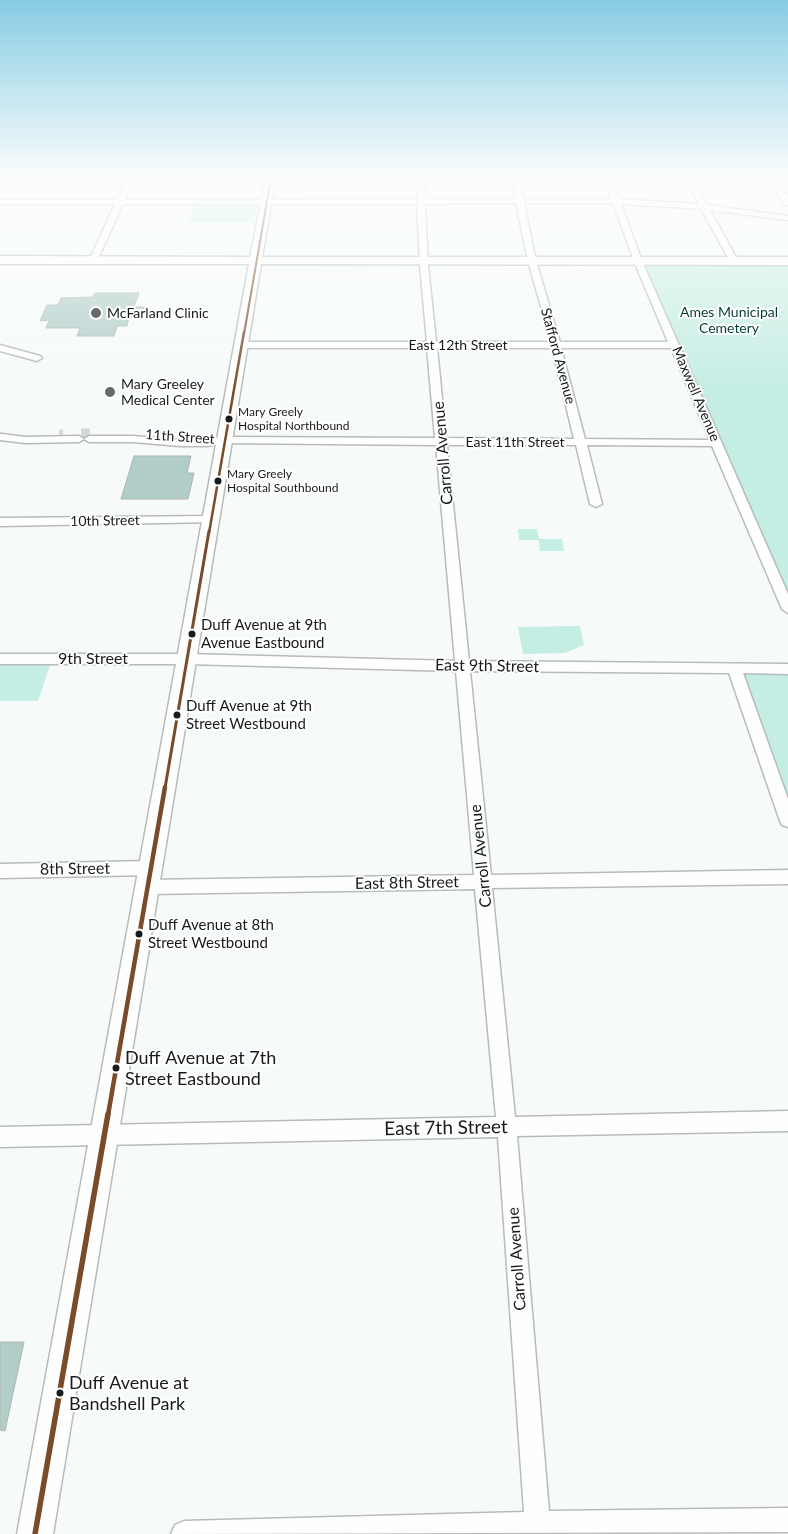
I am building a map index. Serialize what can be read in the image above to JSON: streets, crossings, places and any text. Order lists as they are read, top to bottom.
{
  "streets": {
    "street": [
      "East 12th Street",
      "Stafford Avenue",
      "Maxwell Avenue",
      "11th Street",
      "East 11th Street",
      "Carroll Avenue",
      "10th Street",
      "9th Street",
      "East 9th Street",
      "8th Street",
      "East 8th Street",
      "East 7th Street"
    ]
  },
  "crossings": [
    ["East 12th Street", "Stafford Avenue"],
    ["East 12th Street", "Maxwell Avenue"],
    ["East 12th Street", "Carroll Avenue"],
    ["Stafford Avenue", "East 11th Street"],
    ["Maxwell Avenue", "East 11th Street"],
    ["11th Street", "East 11th Street"],
    ["East 11th Street", "Carroll Avenue"],
    ["Carroll Avenue", "East 9th Street"],
    ["Carroll Avenue", "East 8th Street"],
    ["Carroll Avenue", "East 7th Street"],
    ["9th Street", "East 9th Street"],
    ["8th Street", "East 8th Street"]
  ],
  "parks": ["Ames Municipal Cemetery"],
  "places": [
    "McFarland Clinic",
    "Mary Greeley Medical Center",
    "Mary Greely Hospital Northbound",
    "Mary Greely Hospital Southbound",
    "Duff Avenue at 9th Avenue Eastbound",
    "Duff Avenue at 9th Street Westbound",
    "Duff Avenue at 8th Street Westbound",
    "Duff Avenue at 7th Street Eastbound",
    "Duff Avenue at Bandshell Park"
  ]
}
